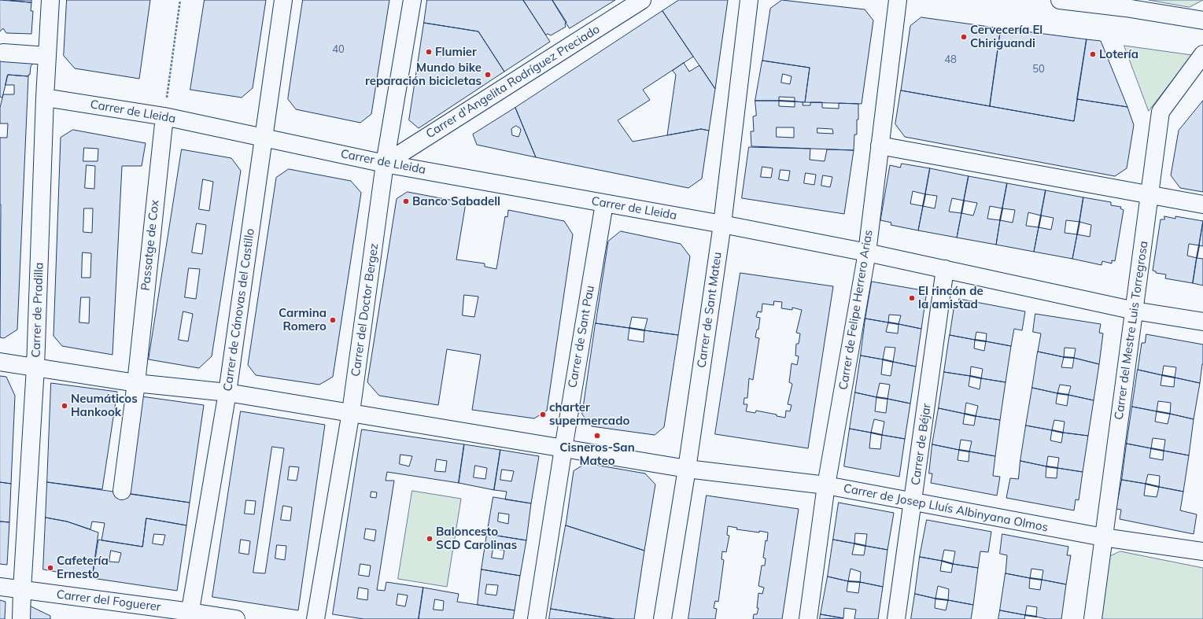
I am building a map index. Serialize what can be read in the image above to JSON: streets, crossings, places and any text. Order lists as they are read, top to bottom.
{
  "streets": {
    "street": [
      "Carrer d'Angelita Rodríguez Preciado",
      "Carrer de Lleida",
      "Passatge de Cox",
      "Carrer de Pradilla",
      "Carrer de Cánovas del Castillo",
      "Carrer del Doctor Bergez",
      "Carrer de Sant Mateu",
      "Carrer de Felipe Herrero Arias",
      "Carrer del Mestre Luis Torregrosa",
      "Carrer de Sant Pau",
      "Carrer de Béjar",
      "Carrer de Josep Lluís Albinyana Olmos",
      "Carrer del Foguerer"
    ]
  },
  "crossings": [
    ["Carrer d'Angelita Rodríguez Preciado", "Carrer de Lleida"],
    ["Carrer d'Angelita Rodríguez Preciado", "Carrer del Doctor Bergez"],
    ["Carrer de Lleida", "Passatge de Cox"],
    ["Carrer de Lleida", "Carrer de Pradilla"],
    ["Carrer de Lleida", "Carrer de Cánovas del Castillo"],
    ["Carrer de Lleida", "Carrer del Doctor Bergez"],
    ["Carrer de Lleida", "Carrer de Sant Mateu"],
    ["Carrer de Lleida", "Carrer de Felipe Herrero Arias"],
    ["Carrer de Lleida", "Carrer del Mestre Luis Torregrosa"],
    ["Carrer de Lleida", "Carrer de Sant Pau"],
    ["Carrer de Lleida", "Carrer de Béjar"],
    ["Passatge de Cox", "Carrer de Josep Lluís Albinyana Olmos"],
    ["Carrer de Pradilla", "Carrer de Josep Lluís Albinyana Olmos"],
    ["Carrer de Pradilla", "Carrer del Foguerer"],
    ["Carrer de Cánovas del Castillo", "Carrer de Josep Lluís Albinyana Olmos"],
    ["Carrer de Cánovas del Castillo", "Carrer del Foguerer"],
    ["Carrer del Doctor Bergez", "Carrer de Josep Lluís Albinyana Olmos"],
    ["Carrer de Sant Mateu", "Carrer de Josep Lluís Albinyana Olmos"],
    ["Carrer de Felipe Herrero Arias", "Carrer de Josep Lluís Albinyana Olmos"],
    ["Carrer del Mestre Luis Torregrosa", "Carrer de Josep Lluís Albinyana Olmos"],
    ["Carrer de Sant Pau", "Carrer de Josep Lluís Albinyana Olmos"],
    ["Carrer de Béjar", "Carrer de Josep Lluís Albinyana Olmos"]
  ],
  "places": [
    "Cervecería El Chiriguandi",
    "Flumier",
    "Lotería",
    "Mundo bike reparación bicicletas",
    "Banco Sabadell",
    "El rincón de la amistad",
    "Carmina Romero",
    "Neumáticos Hankook",
    "charter supermercado",
    "Cisneros-San Mateo",
    "Baloncesto SCD Carolinas",
    "Cafetería Ernesto"
  ],
  "house_numbers": ["40", "48", "50"]
}
